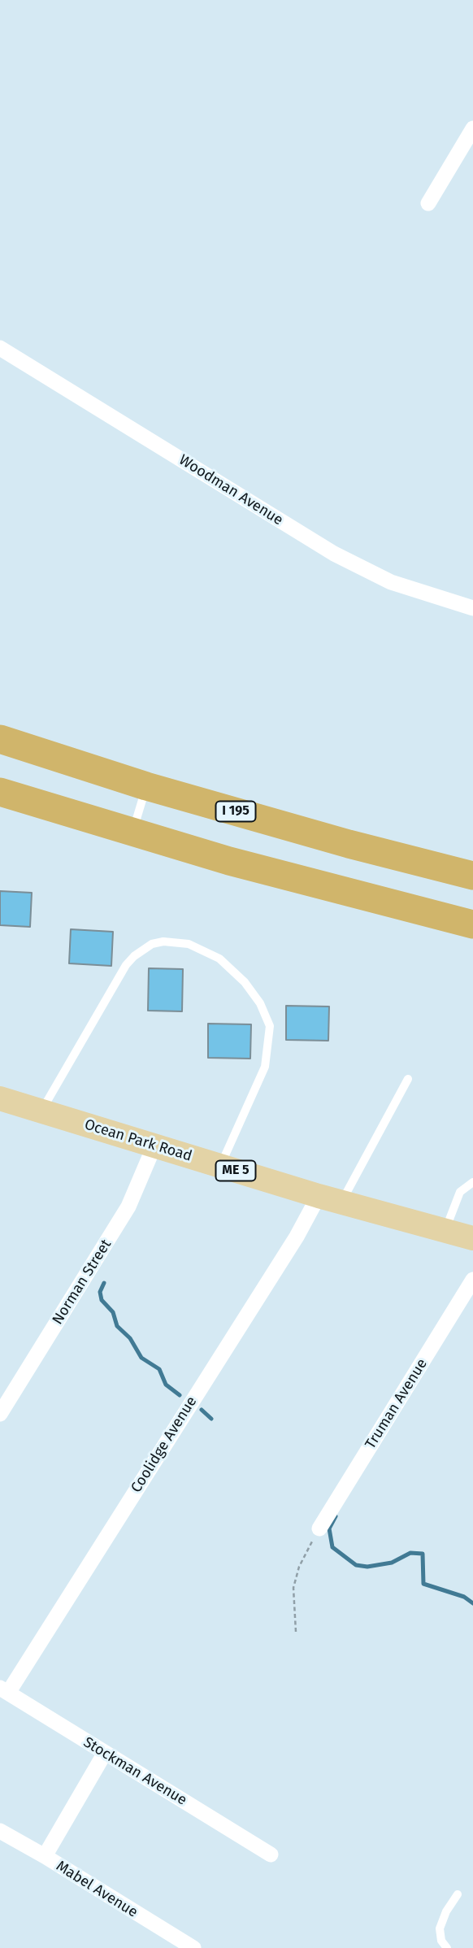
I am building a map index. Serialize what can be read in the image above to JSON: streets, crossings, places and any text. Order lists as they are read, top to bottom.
{
  "streets": {
    "highway": ["I 195"],
    "main road": ["Ocean Park Road", "ME 5"],
    "street": [
      "Woodman Avenue",
      "Norman Street",
      "Truman Avenue",
      "Coolidge Avenue",
      "Stockman Avenue",
      "Mabel Avenue"
    ]
  },
  "crossings": [
    ["Ocean Park Road", "Norman Street"],
    ["Ocean Park Road", "Coolidge Avenue"],
    ["Coolidge Avenue", "Stockman Avenue"],
    ["Stockman Avenue", "Mabel Avenue"]
  ]
}
